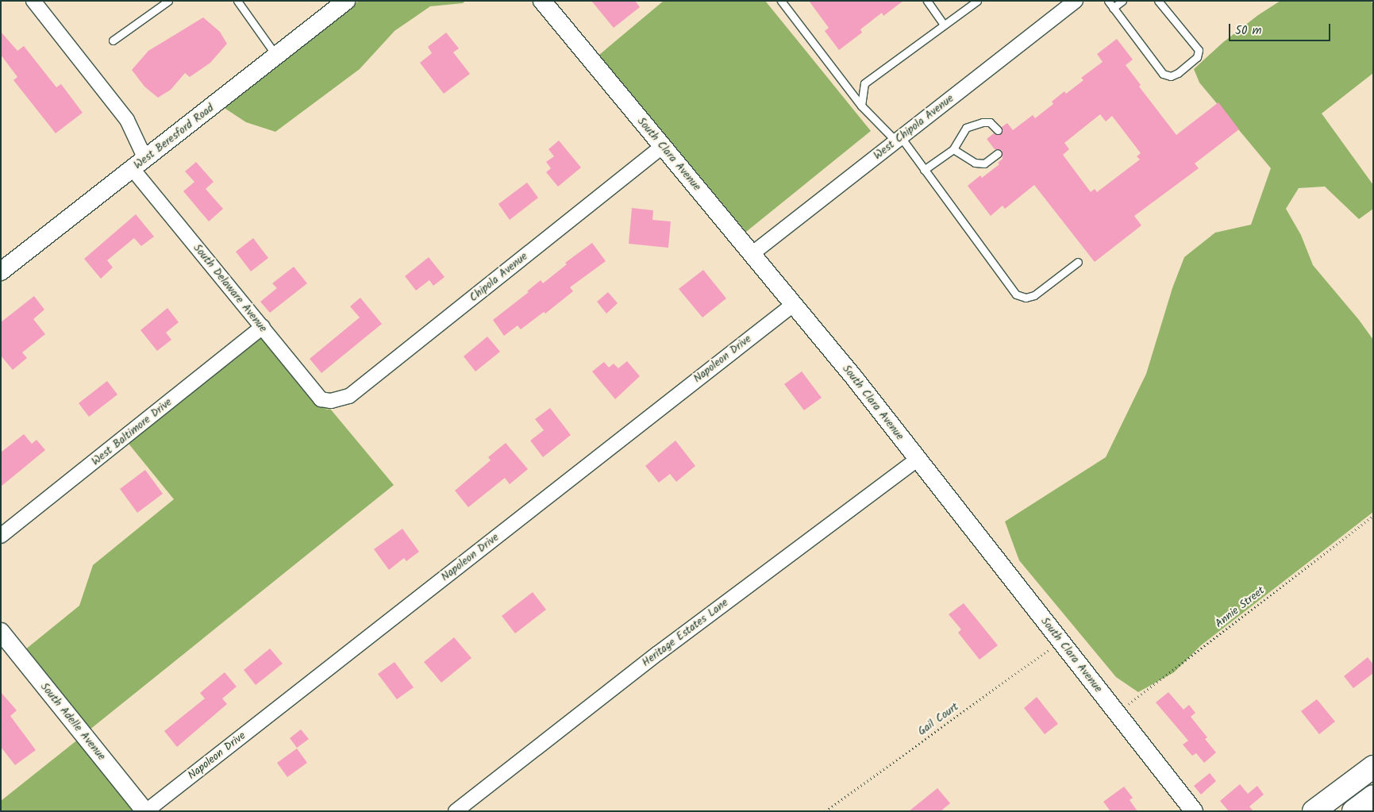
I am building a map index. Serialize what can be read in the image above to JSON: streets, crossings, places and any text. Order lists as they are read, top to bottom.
{
  "streets": {
    "street": [
      "West Chipola Avenue",
      "West Beresford Road",
      "South Clara Avenue",
      "Chipola Avenue",
      "South Delaware Avenue",
      "Napoleon Drive",
      "West Baltimore Drive",
      "Heritage Estates Lane",
      "South Adelle Avenue"
    ],
    "path": ["Annie Street", "Gail Court"]
  },
  "crossings": [
    ["West Chipola Avenue", "South Clara Avenue"],
    ["West Beresford Road", "South Delaware Avenue"],
    ["South Clara Avenue", "Chipola Avenue"],
    ["South Clara Avenue", "Napoleon Drive"],
    ["South Clara Avenue", "Annie Street"],
    ["South Clara Avenue", "Heritage Estates Lane"],
    ["South Clara Avenue", "Gail Court"],
    ["Chipola Avenue", "South Delaware Avenue"],
    ["South Delaware Avenue", "West Baltimore Drive"],
    ["Napoleon Drive", "South Adelle Avenue"]
  ],
  "scale_bar": "50 m"
}
